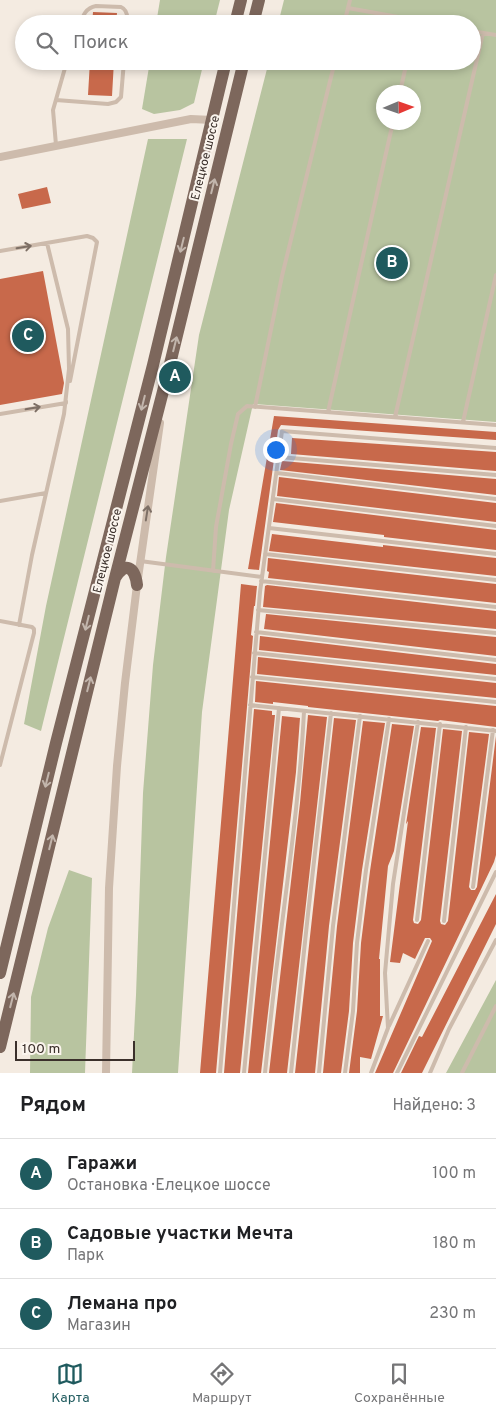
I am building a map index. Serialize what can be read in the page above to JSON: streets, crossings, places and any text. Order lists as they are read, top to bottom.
{
  "streets": {
    "main road": ["Елецкое шоссе"]
  },
  "scale_bar": "100 m",
  "north": "right",
  "page": {
    "search": "Поиск",
    "pins": ["B", "C", "A"],
    "scale": "100 m",
    "heading": ["Рядом", "Найдено: 3"],
    "list": [
      {
        "mark": "A",
        "name": "Гаражи",
        "note": "Остановка · Елецкое шоссе",
        "value": "100 m"
      },
      {
        "mark": "B",
        "name": "Садовые участки Мечта",
        "note": "Парк",
        "value": "180 m"
      },
      {
        "mark": "C",
        "name": "Лемана про",
        "note": "Магазин",
        "value": "230 m"
      }
    ],
    "nav": ["Карта", "Маршрут", "Сохранённые"]
  }
}
